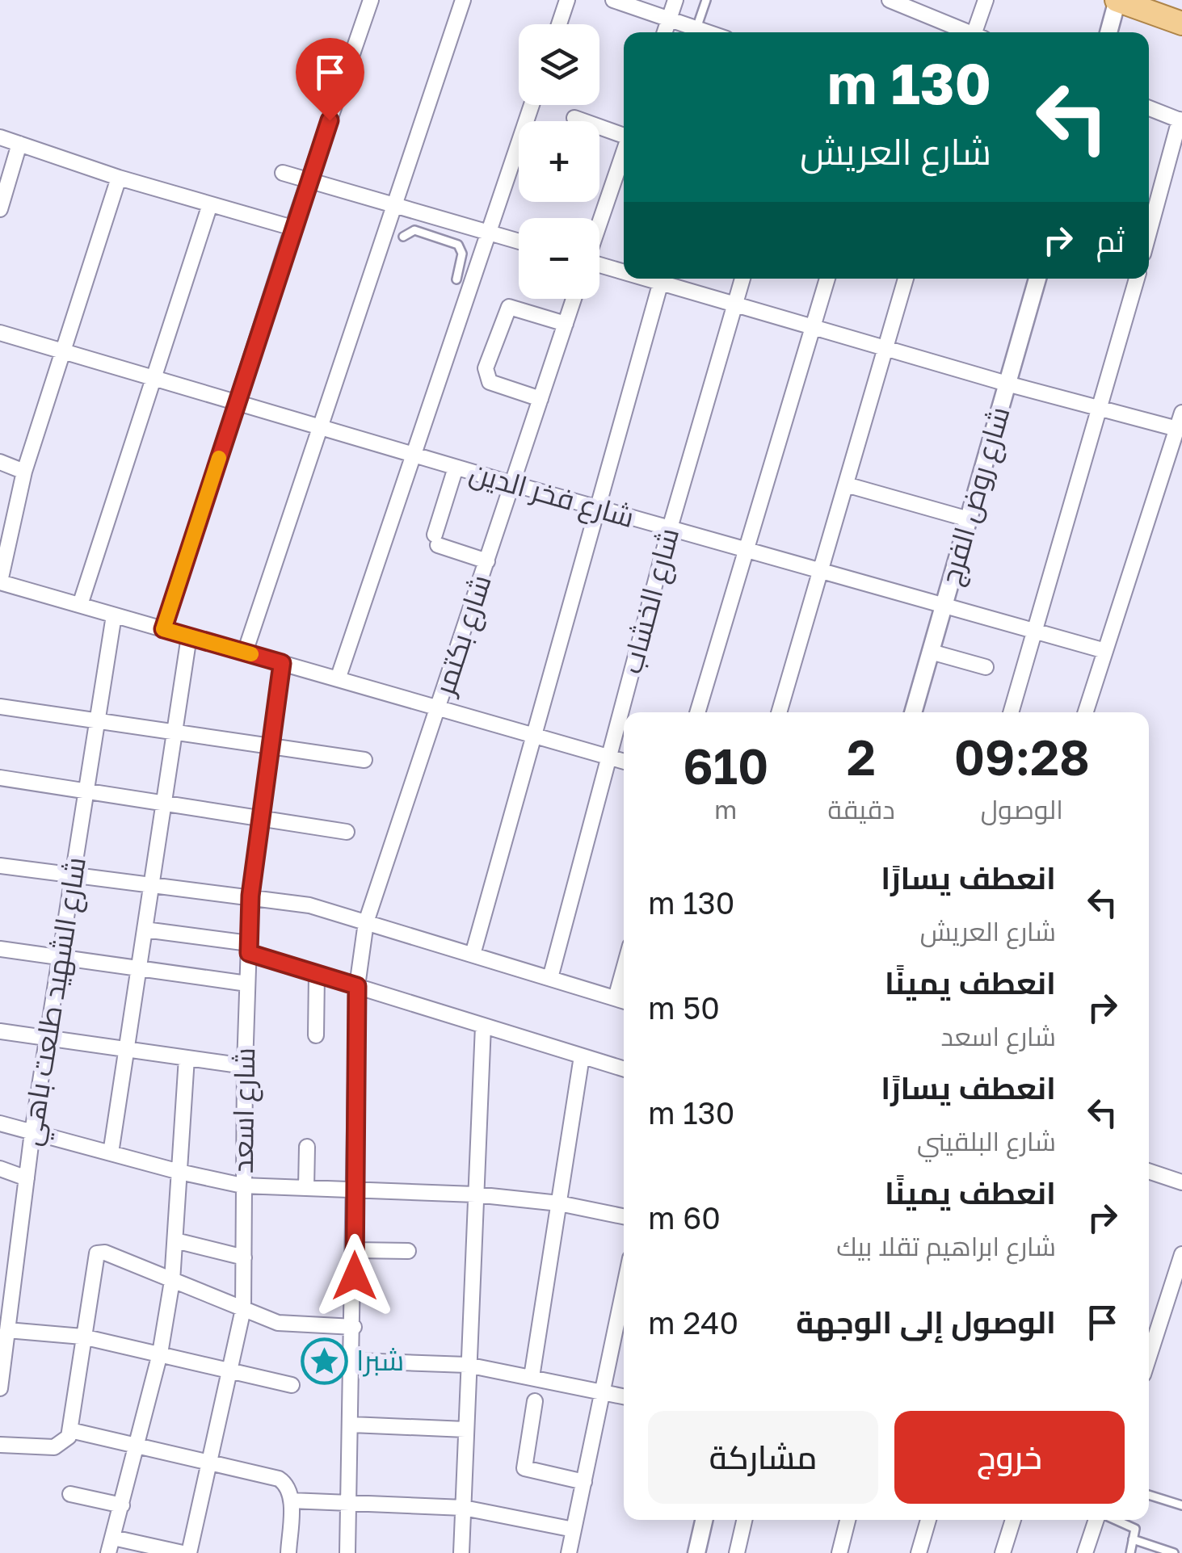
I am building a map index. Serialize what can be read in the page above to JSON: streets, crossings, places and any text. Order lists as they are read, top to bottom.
{
  "streets": {
    "street": [
      "شارع فخر الدين",
      "شارع روض الفرج",
      "شارع الخشاب",
      "شارع بكتمر",
      "شارع الشهيد طلعت باهي",
      "شارع اسعد"
    ]
  },
  "crossings": [
    ["شارع فخر الدين", "شارع روض الفرج"],
    ["شارع فخر الدين", "شارع الخشاب"],
    ["شارع فخر الدين", "شارع بكتمر"]
  ],
  "places": {
    "place": ["شبرا"]
  },
  "page": {
    "map_buttons": ["+", "−"],
    "turn": ["130 m", "شارع العريش"],
    "then": "ثم",
    "eta": [
      "09:28",
      "الوصول",
      "2",
      "دقيقة",
      "610",
      "m"
    ],
    "list": [
      {
        "name": "انعطف يسارًا",
        "note": "شارع العريش",
        "value": "130 m"
      },
      {
        "name": "انعطف يمينًا",
        "note": "شارع اسعد",
        "value": "50 m"
      },
      {
        "name": "انعطف يسارًا",
        "note": "شارع البلقيني",
        "value": "130 m"
      },
      {
        "name": "انعطف يمينًا",
        "note": "شارع ابراهيم تقلا بيك",
        "value": "60 m"
      },
      {
        "name": "الوصول إلى الوجهة",
        "value": "240 m"
      }
    ],
    "buttons": ["خروج", "مشاركة"]
  }
}
